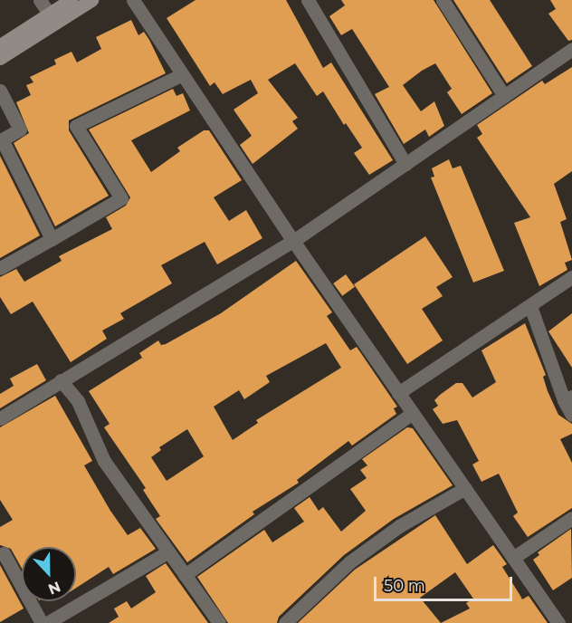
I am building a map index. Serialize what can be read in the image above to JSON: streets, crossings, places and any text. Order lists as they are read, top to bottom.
{
  "scale_bar": "50 m",
  "north": "bottom"
}
